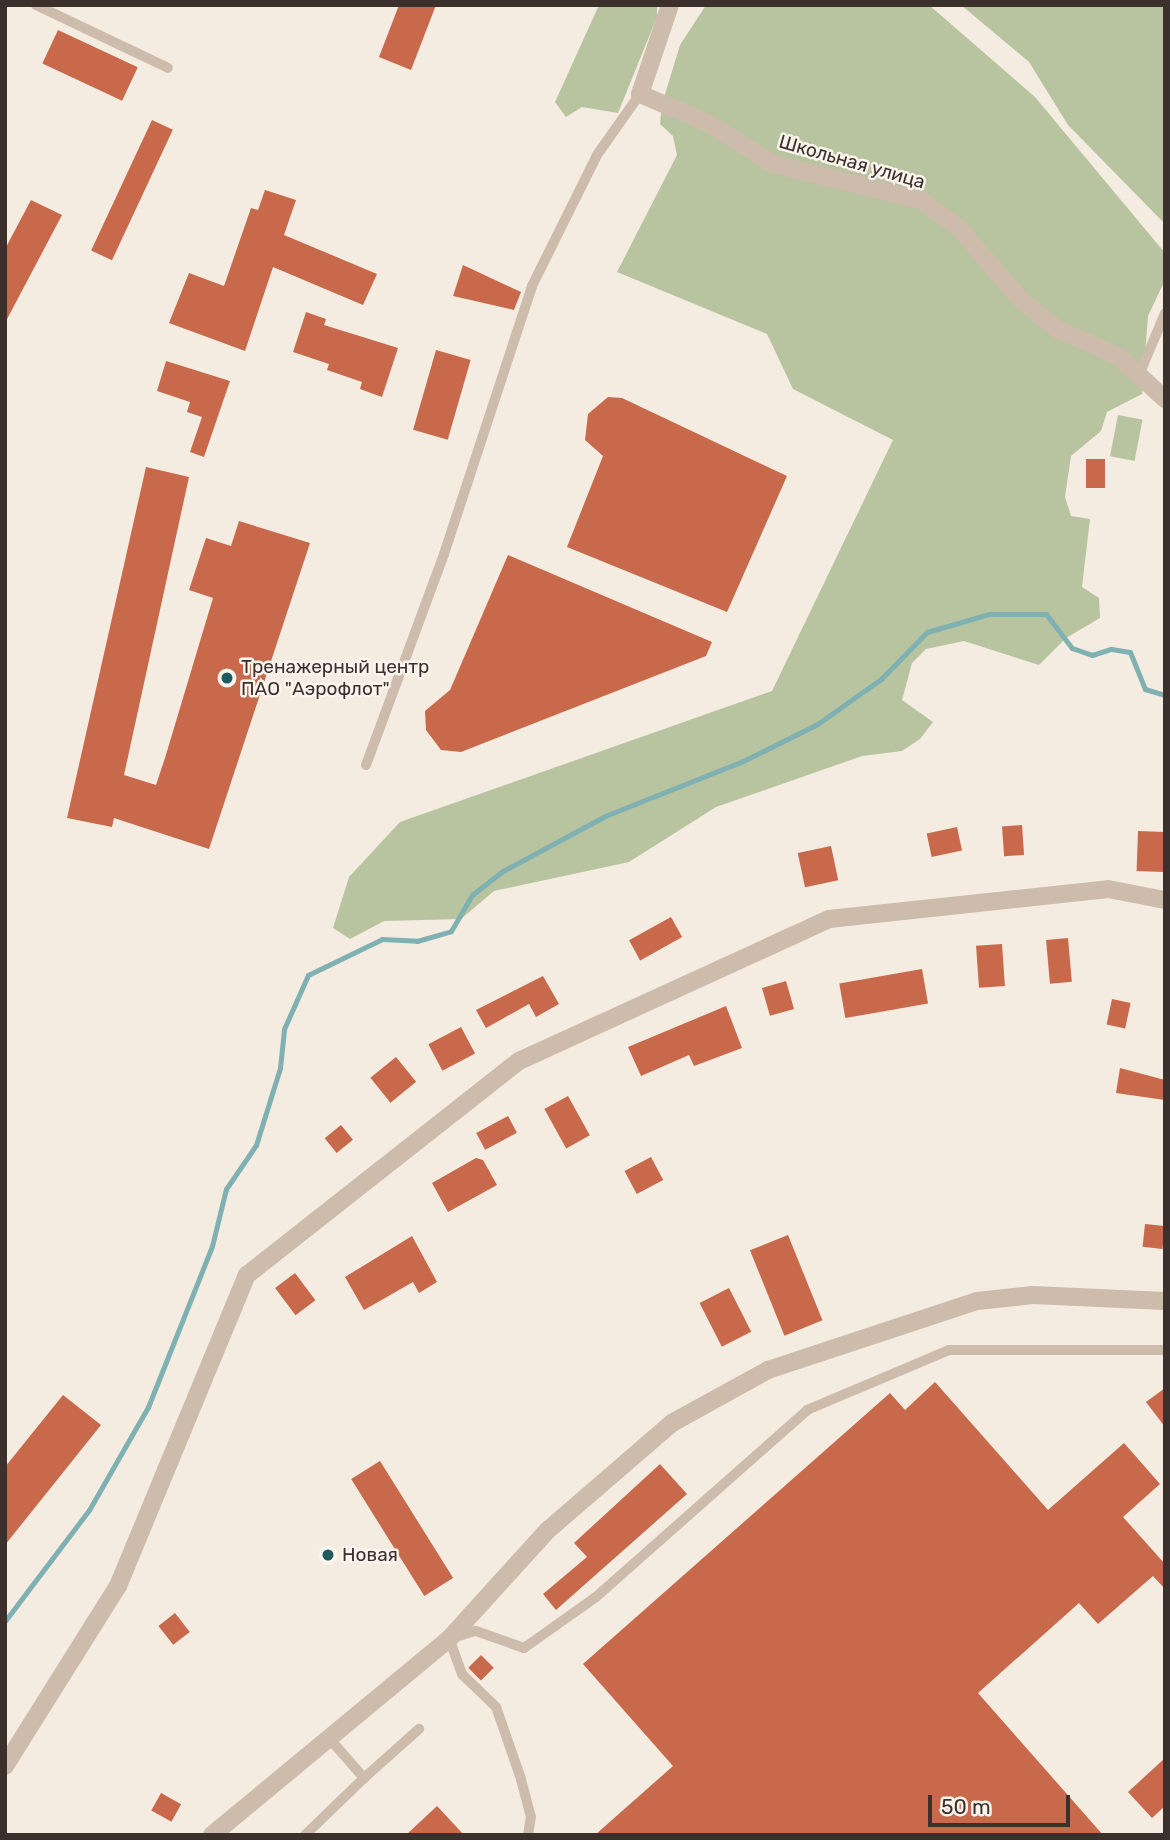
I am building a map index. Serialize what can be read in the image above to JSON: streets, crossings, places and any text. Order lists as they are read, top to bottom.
{
  "streets": {
    "street": ["Школьная улица"]
  },
  "places": ["Тренажерный центр ПАО \"Аэрофлот\"", "Новая"],
  "scale_bar": "50 m"
}
